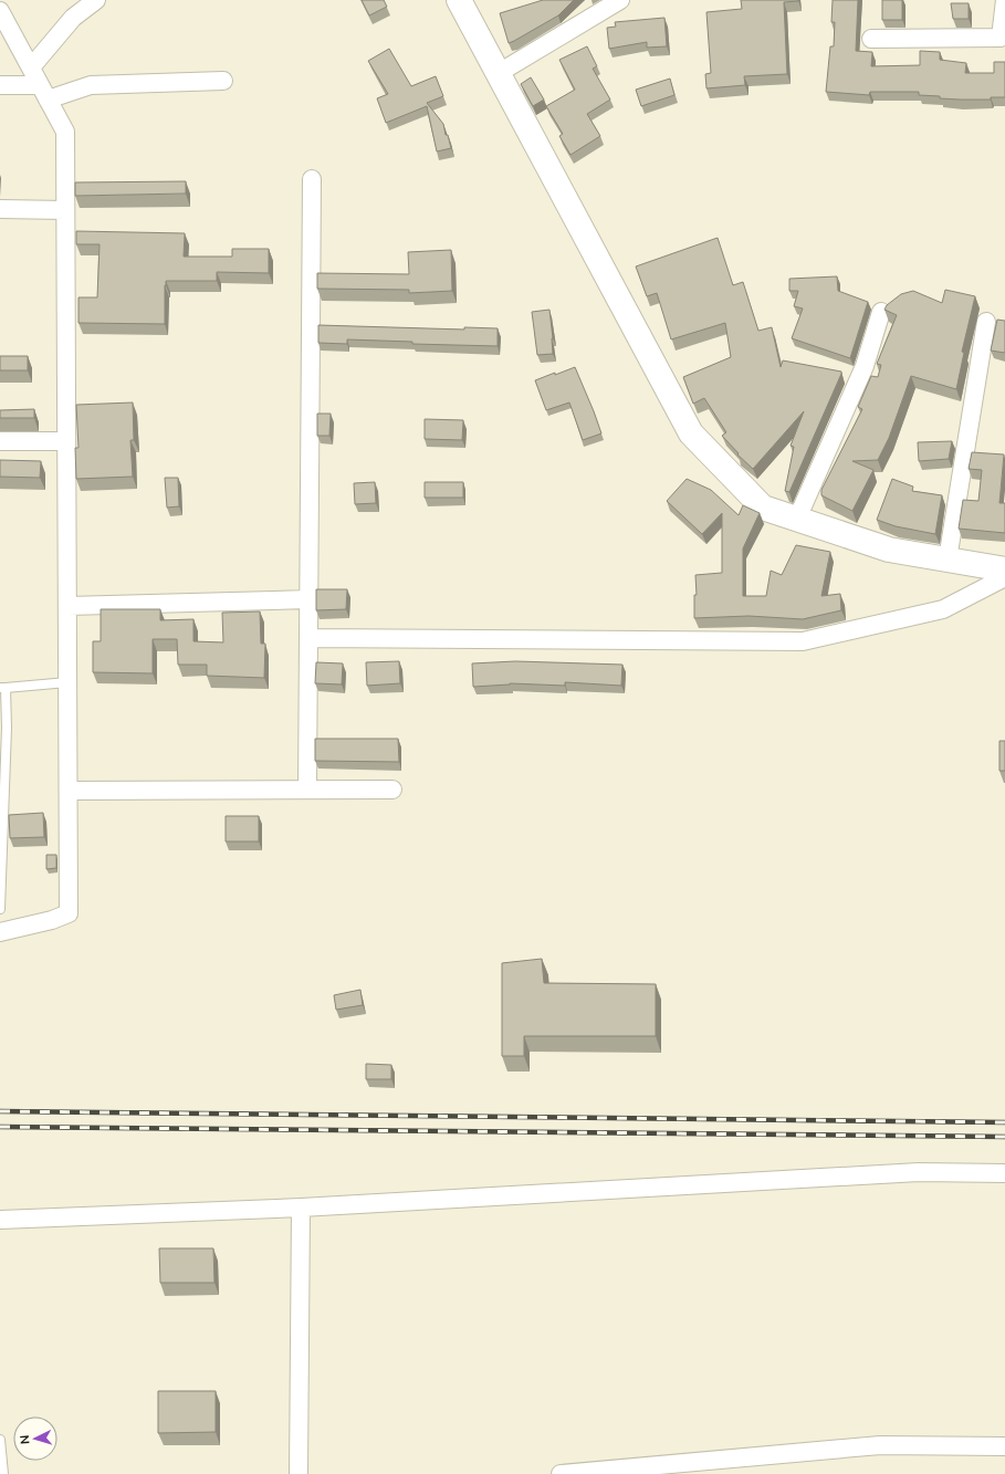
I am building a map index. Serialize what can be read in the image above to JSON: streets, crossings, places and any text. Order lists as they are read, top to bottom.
{
  "north": "left"
}
